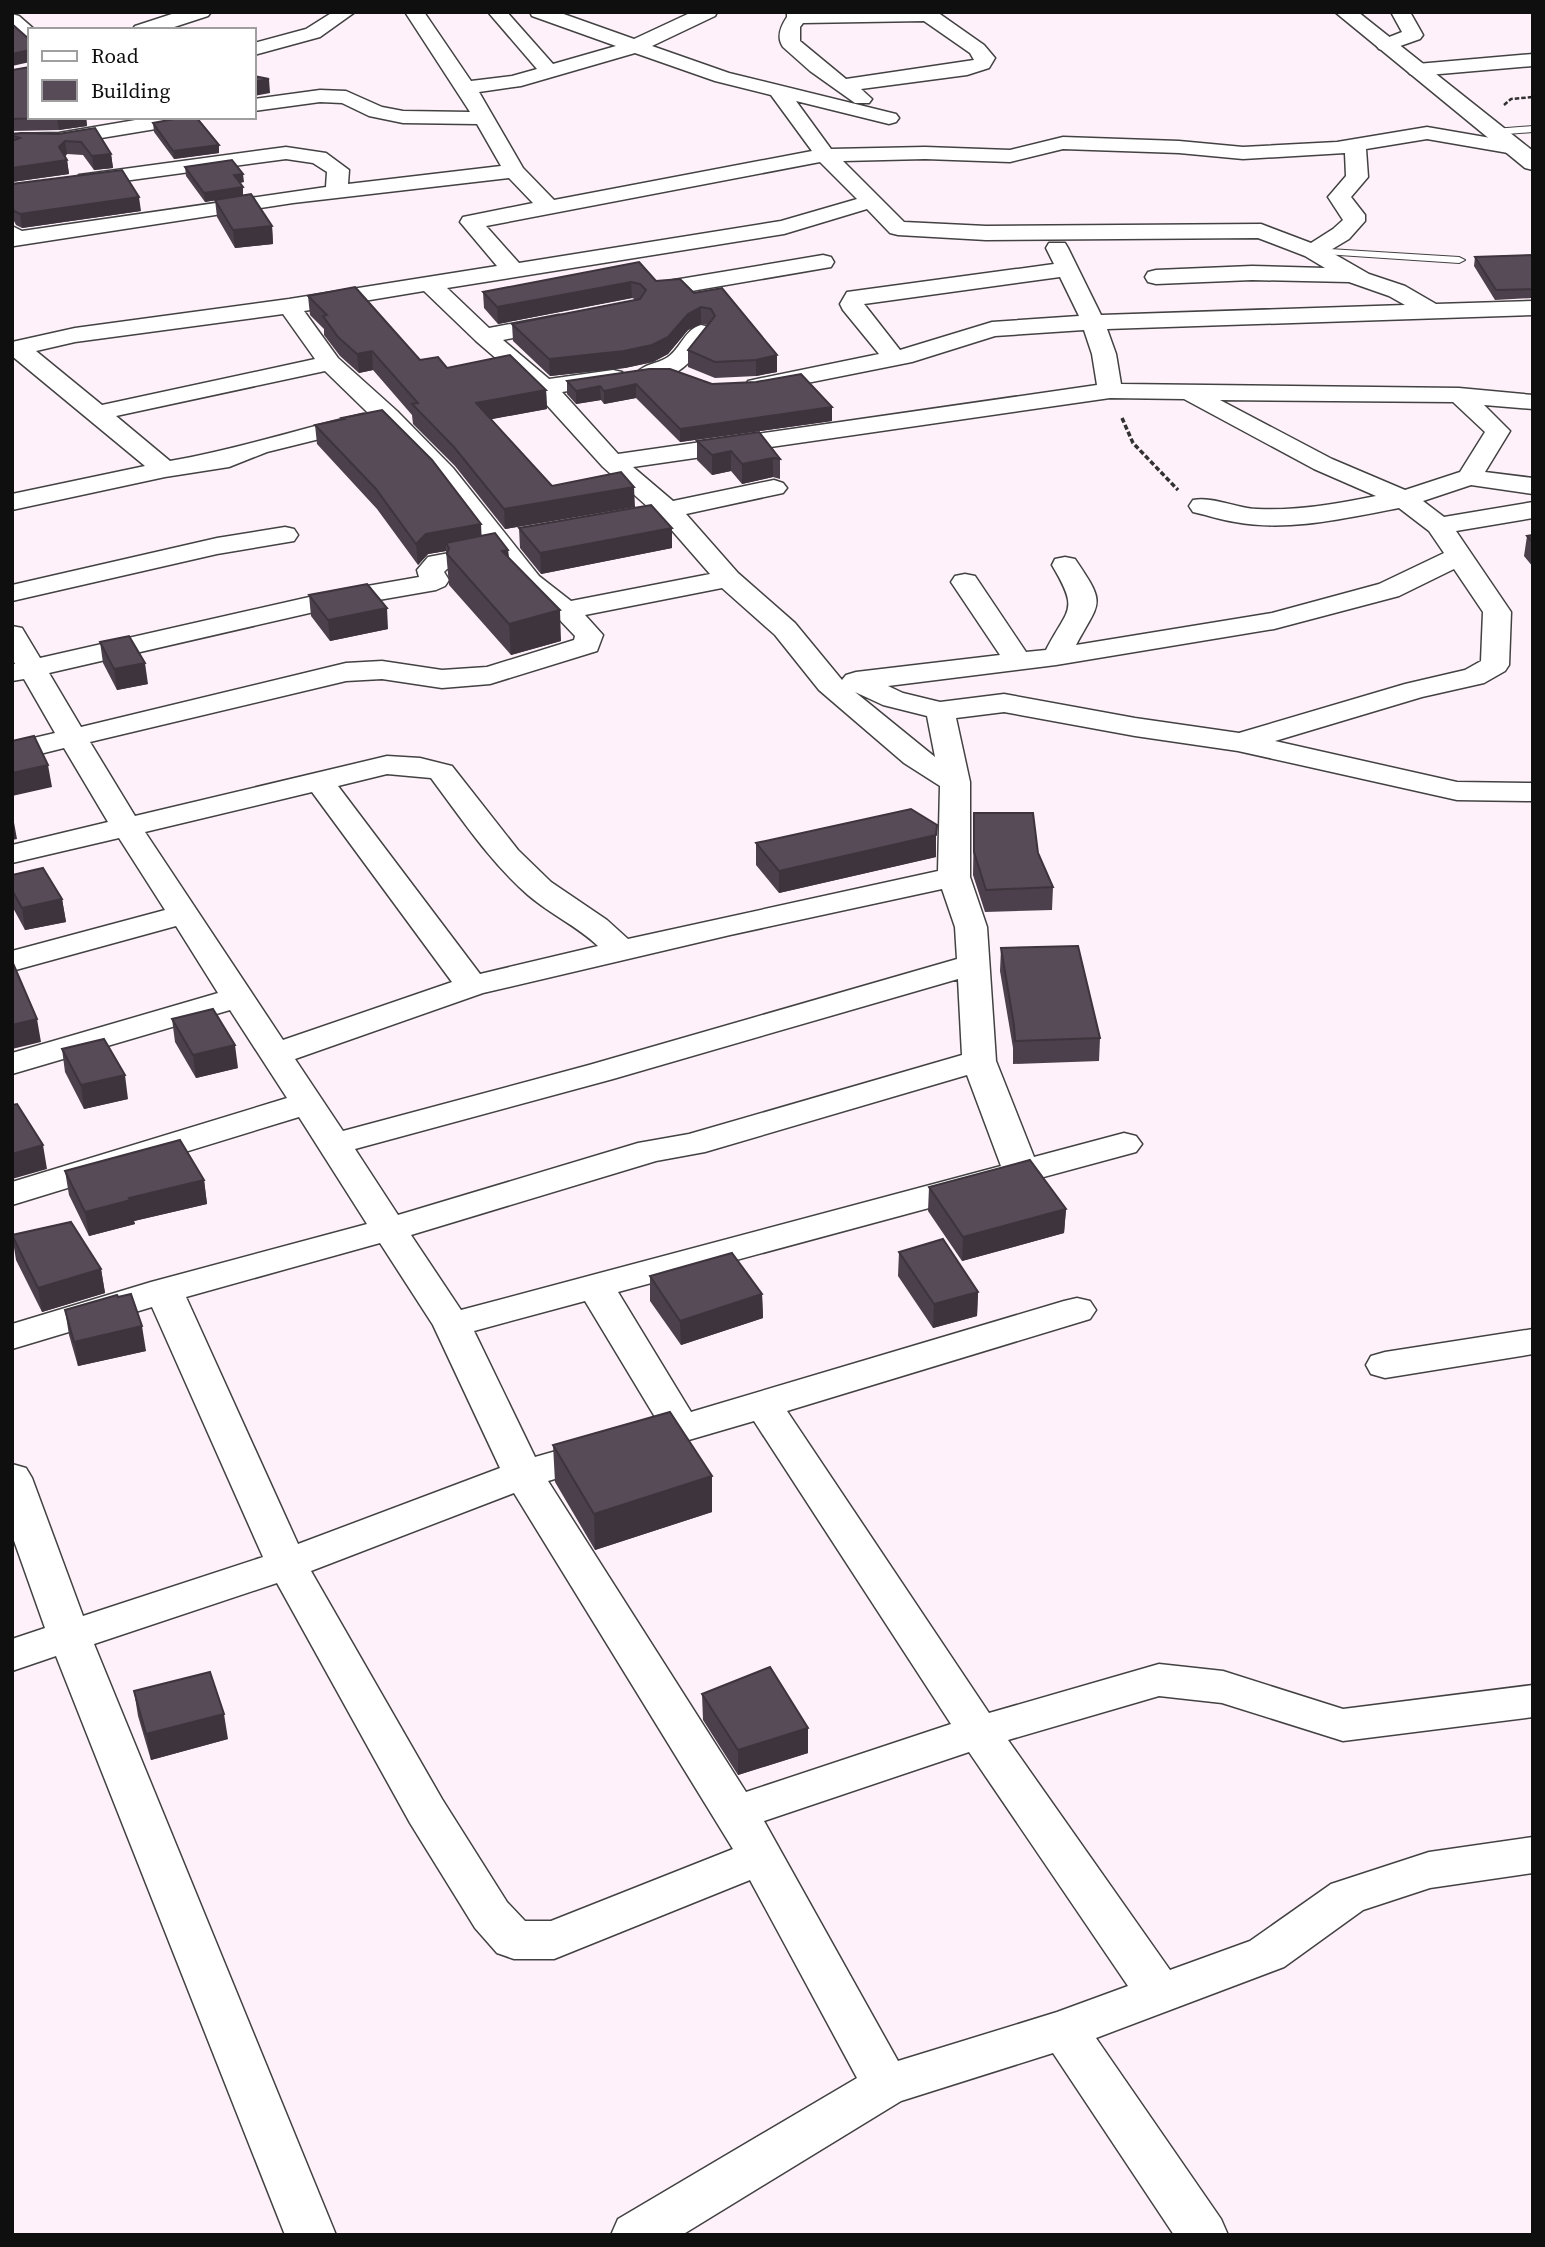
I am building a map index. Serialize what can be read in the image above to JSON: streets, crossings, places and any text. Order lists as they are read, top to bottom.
{
  "legend": ["Road", "Building"]
}
